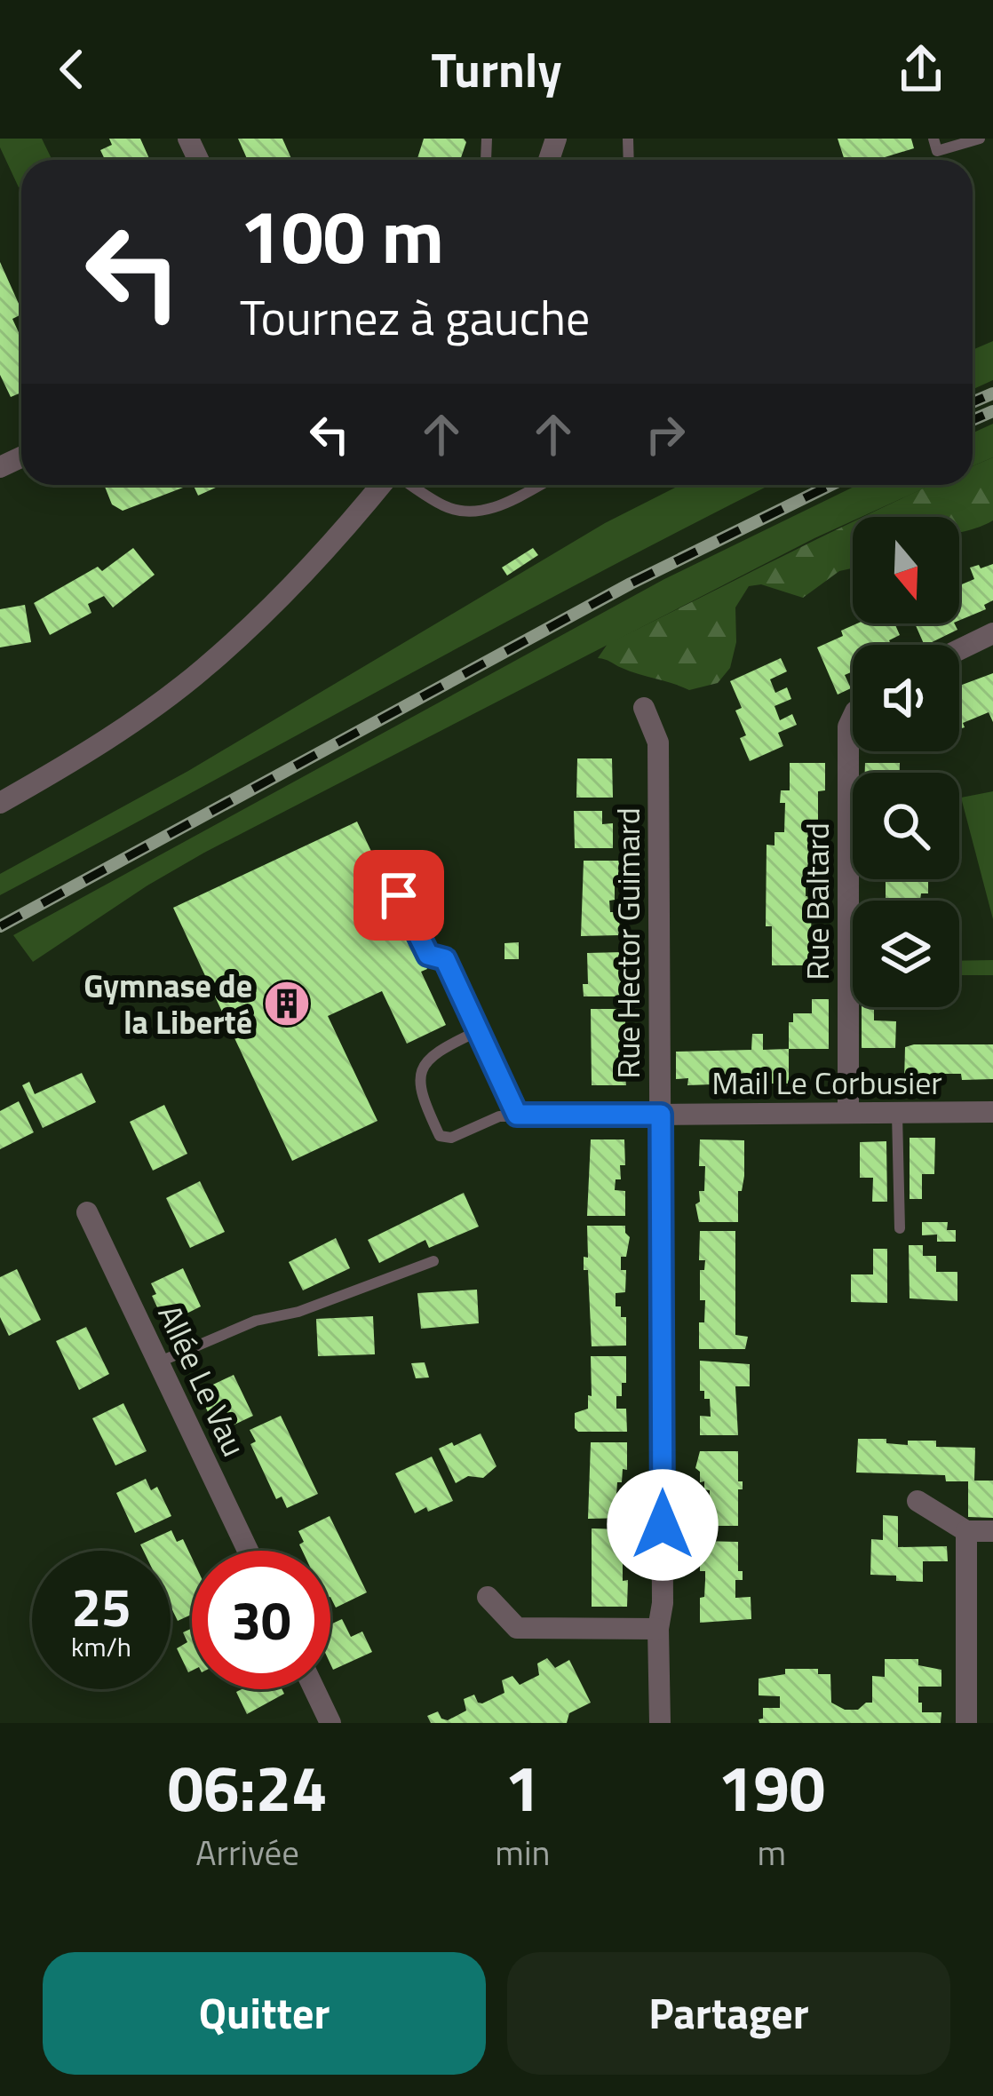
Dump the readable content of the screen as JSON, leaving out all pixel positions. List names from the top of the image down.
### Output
{
  "streets": {
    "street": [
      "Rue Baltard",
      "Rue Hector Guimard",
      "Mail Le Corbusier",
      "Allée Le Vau"
    ]
  },
  "crossings": [
    ["Rue Baltard", "Mail Le Corbusier"],
    ["Rue Hector Guimard", "Mail Le Corbusier"]
  ],
  "places": {
    "building": ["Gymnase de la Liberté"]
  },
  "north": "bottom",
  "page": {
    "header": "Turnly",
    "turn": ["100 m", "Tournez à gauche"],
    "speed": "25 km/h",
    "limit": "30",
    "eta": [
      "06:24",
      "Arrivée",
      "1",
      "min",
      "190",
      "m"
    ],
    "buttons": ["Quitter", "Partager"]
  }
}
